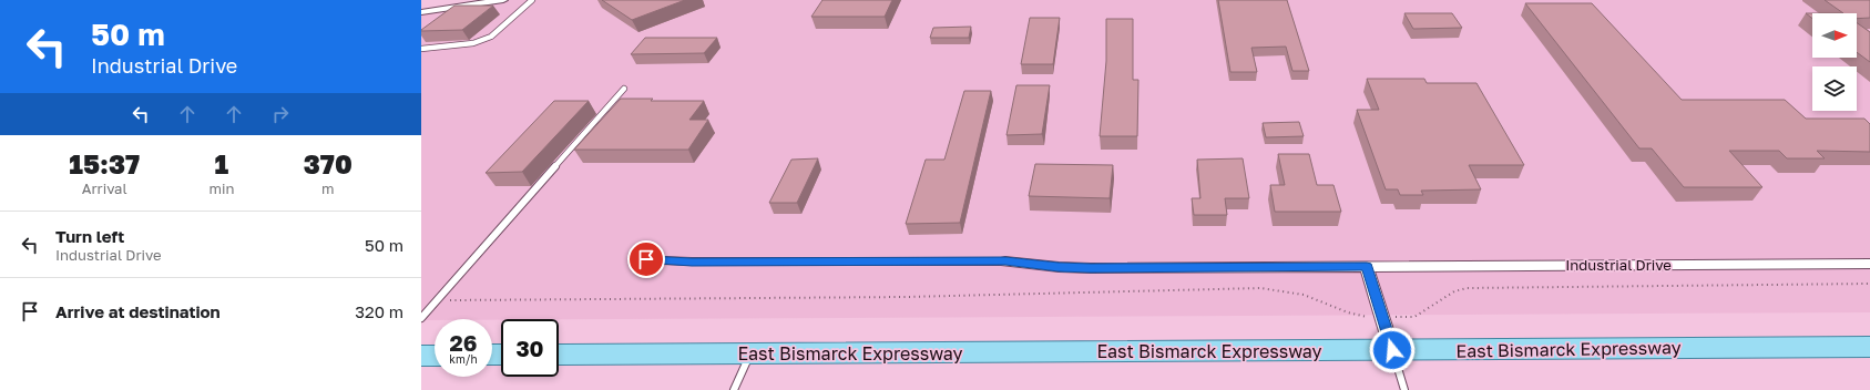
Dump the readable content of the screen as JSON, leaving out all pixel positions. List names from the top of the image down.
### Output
{
  "streets": {
    "main road": ["East Bismarck Expressway"],
    "street": ["Industrial Drive"]
  },
  "north": "right",
  "page": {
    "turn": ["50 m", "Industrial Drive"],
    "eta": [
      "15:37",
      "Arrival",
      "1",
      "min",
      "370",
      "m"
    ],
    "list": [
      {
        "name": "Turn left",
        "note": "Industrial Drive",
        "value": "50 m"
      },
      {
        "name": "Arrive at destination",
        "value": "320 m"
      }
    ],
    "speed": "26 km/h",
    "limit": "30"
  }
}
